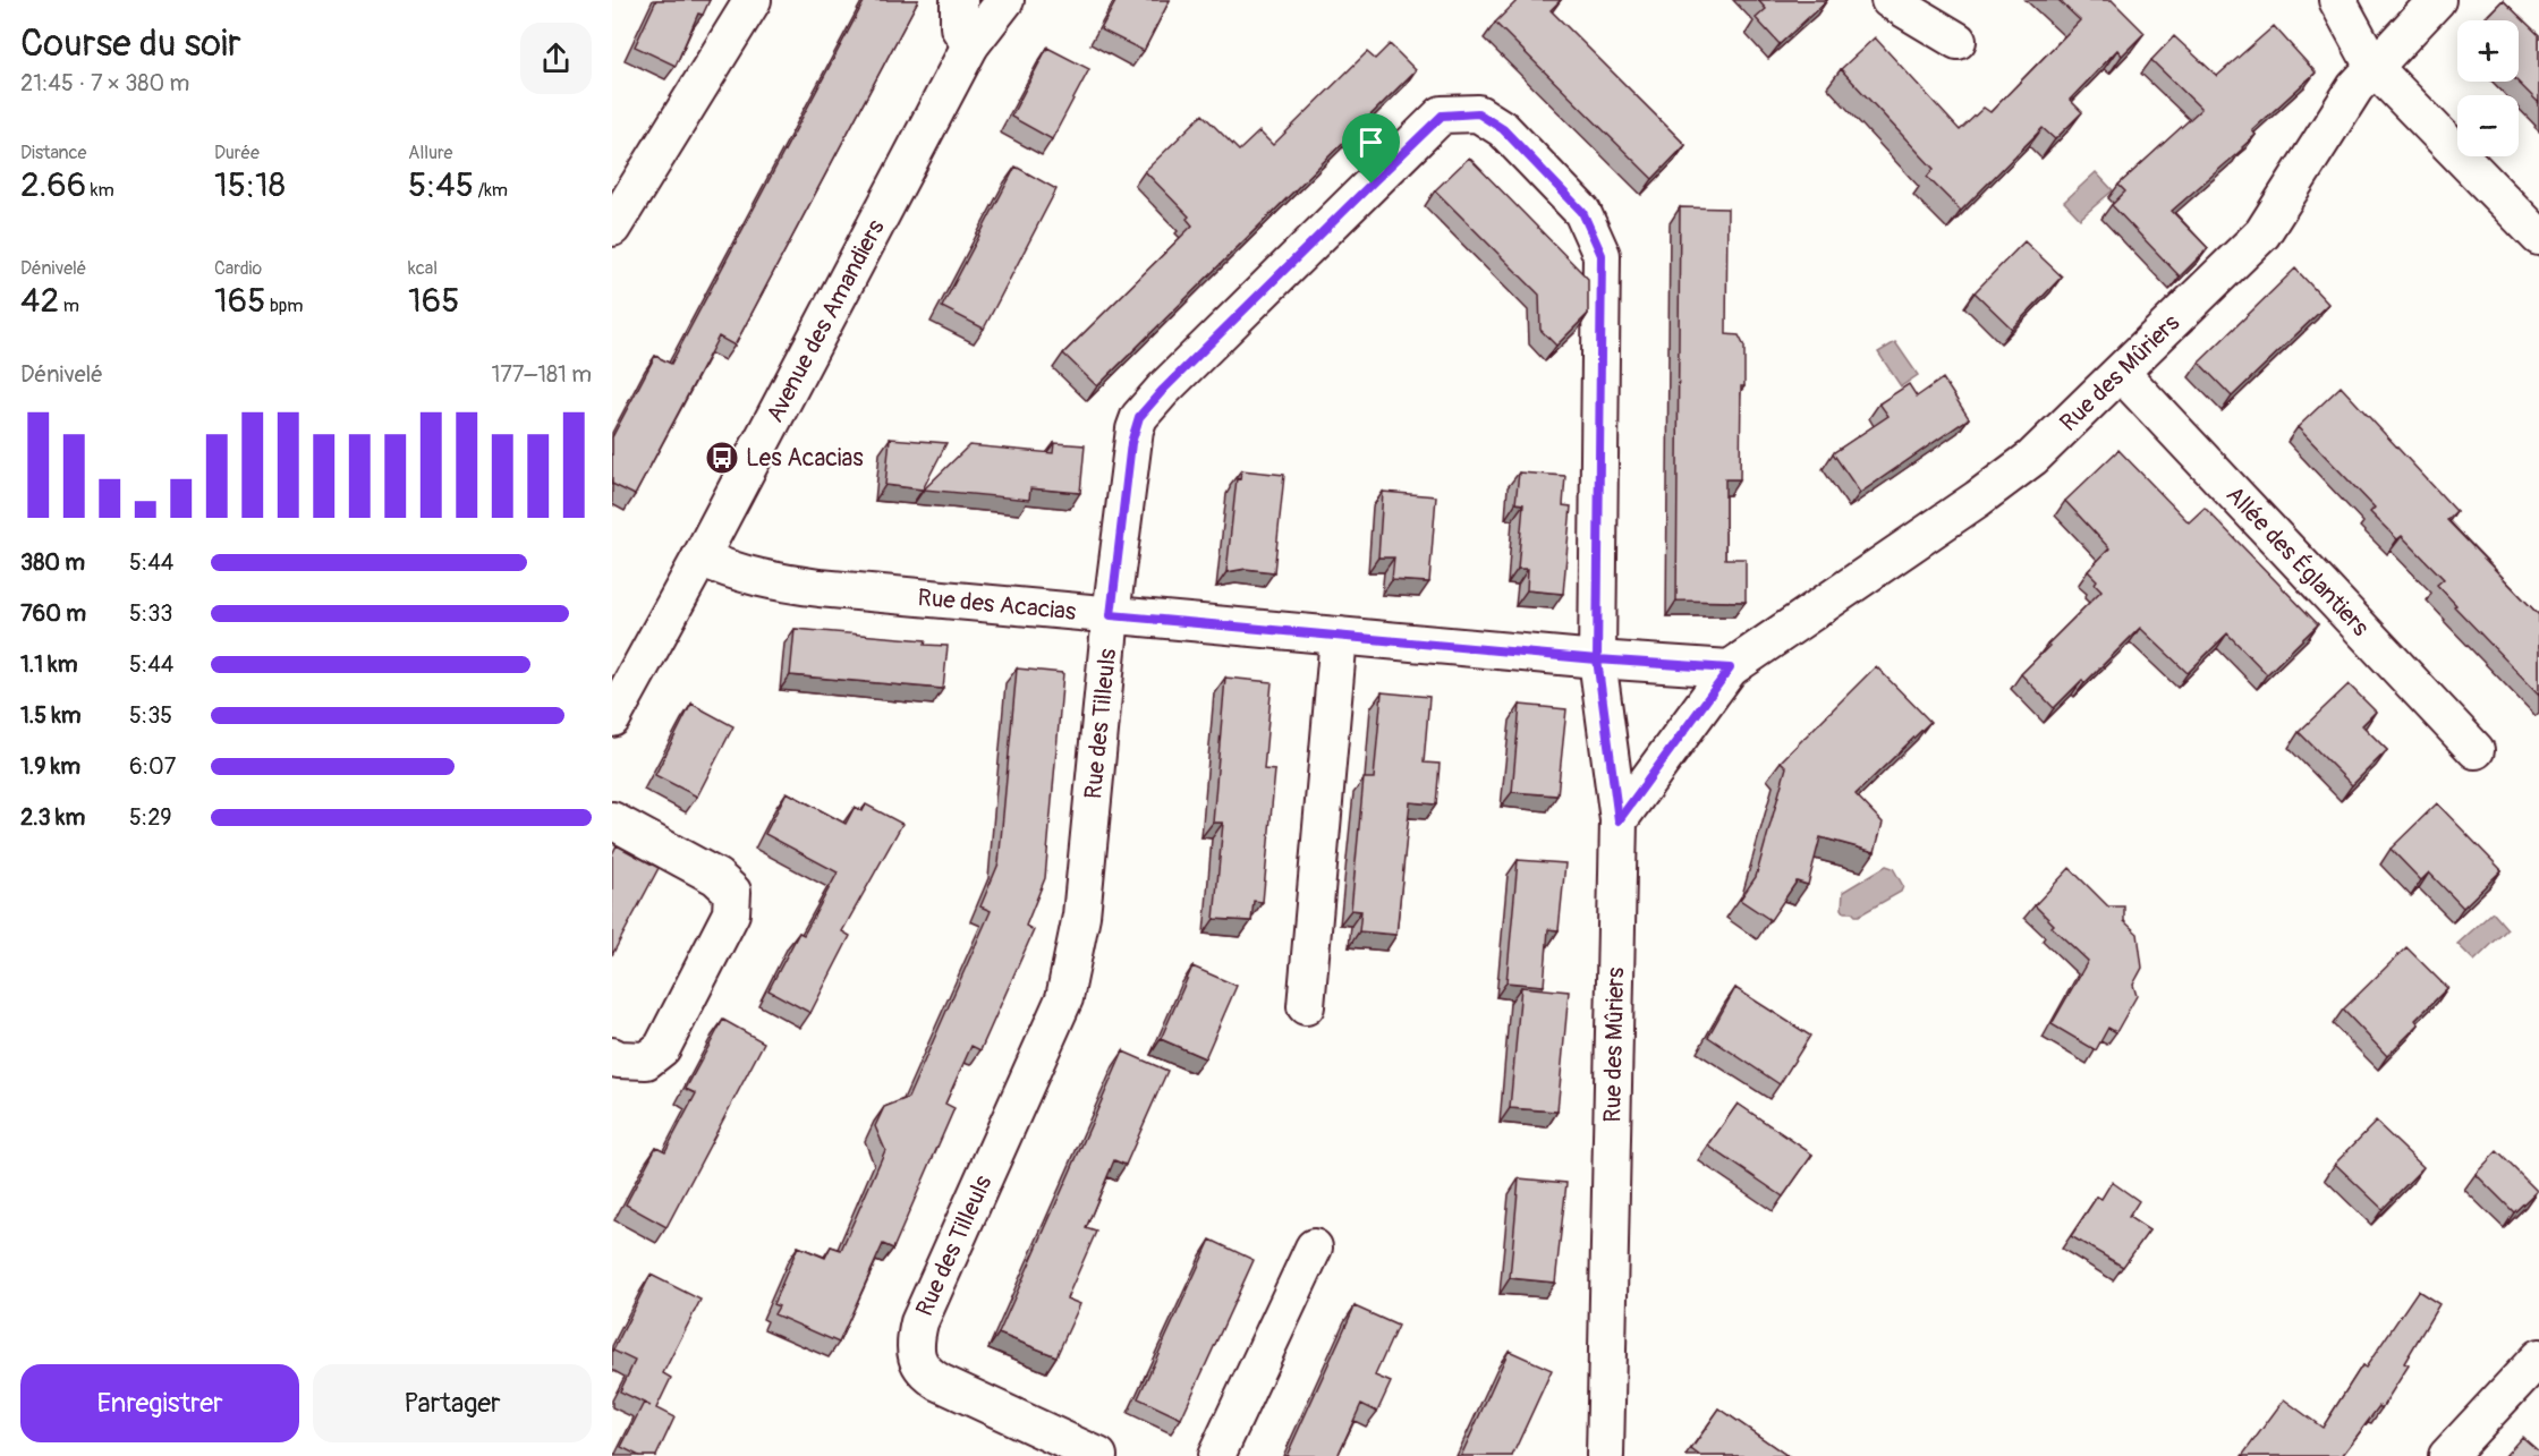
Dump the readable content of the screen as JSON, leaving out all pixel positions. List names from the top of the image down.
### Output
{
  "streets": {
    "street": [
      "Avenue des Amandiers",
      "Rue des Mûriers",
      "Allée des Églantiers",
      "Rue des Acacias",
      "Rue des Tilleuls"
    ]
  },
  "crossings": [
    ["Avenue des Amandiers", "Rue des Acacias"],
    ["Rue des Mûriers", "Allée des Églantiers"],
    ["Rue des Mûriers", "Rue des Tilleuls"],
    ["Rue des Acacias", "Rue des Tilleuls"]
  ],
  "places": {
    "bus stop": ["Les Acacias"]
  },
  "page": {
    "heading": ["Course du soir", "21:45 · 7 × 380 m"],
    "map_buttons": ["+", "−"],
    "stats": [
      ["Distance", "2.66 km"],
      ["Durée", "15:18"],
      ["Allure", "5:45 /km"],
      ["Dénivelé", "42 m"],
      ["Cardio", "165 bpm"],
      ["kcal", "165"]
    ],
    "chart": ["Dénivelé", "177–181 m"],
    "list": [
      {
        "name": "380 m",
        "note": "5:44"
      },
      {
        "name": "760 m",
        "note": "5:33"
      },
      {
        "name": "1.1 km",
        "note": "5:44"
      },
      {
        "name": "1.5 km",
        "note": "5:35"
      },
      {
        "name": "1.9 km",
        "note": "6:07"
      },
      {
        "name": "2.3 km",
        "note": "5:29"
      }
    ],
    "buttons": ["Enregistrer", "Partager"]
  }
}
